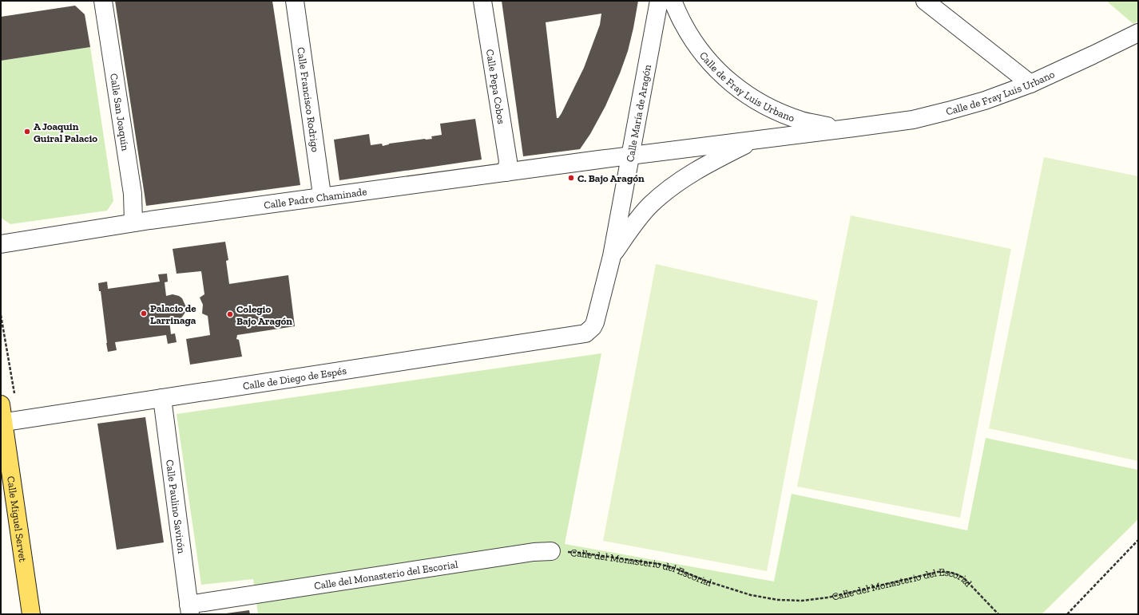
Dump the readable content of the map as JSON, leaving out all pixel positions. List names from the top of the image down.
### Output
{
  "streets": {
    "main road": ["Calle Miguel Servet"],
    "street": [
      "Calle de Fray Luis Urbano",
      "Calle Pepa Cobos",
      "Calle Francisco Rodrigo",
      "Calle San Joaquín",
      "Calle María de Aragón",
      "Calle Padre Chaminade",
      "Calle de Diego de Espés",
      "Calle Paulino Savirón",
      "Calle del Monasterio del Escorial"
    ]
  },
  "crossings": [
    ["Calle de Fray Luis Urbano", "Calle María de Aragón"],
    ["Calle de Fray Luis Urbano", "Calle Padre Chaminade"],
    ["Calle Pepa Cobos", "Calle Padre Chaminade"],
    ["Calle Francisco Rodrigo", "Calle Padre Chaminade"],
    ["Calle San Joaquín", "Calle Padre Chaminade"],
    ["Calle María de Aragón", "Calle Padre Chaminade"],
    ["Calle María de Aragón", "Calle de Diego de Espés"],
    ["Calle de Diego de Espés", "Calle Paulino Savirón"],
    ["Calle de Diego de Espés", "Calle Miguel Servet"],
    ["Calle Paulino Savirón", "Calle del Monasterio del Escorial"]
  ],
  "places": [
    "A Joaquin Guiral Palacio",
    "C. Bajo Aragón",
    "Palacio de Larrinaga",
    "Colegio Bajo Aragón"
  ]
}
